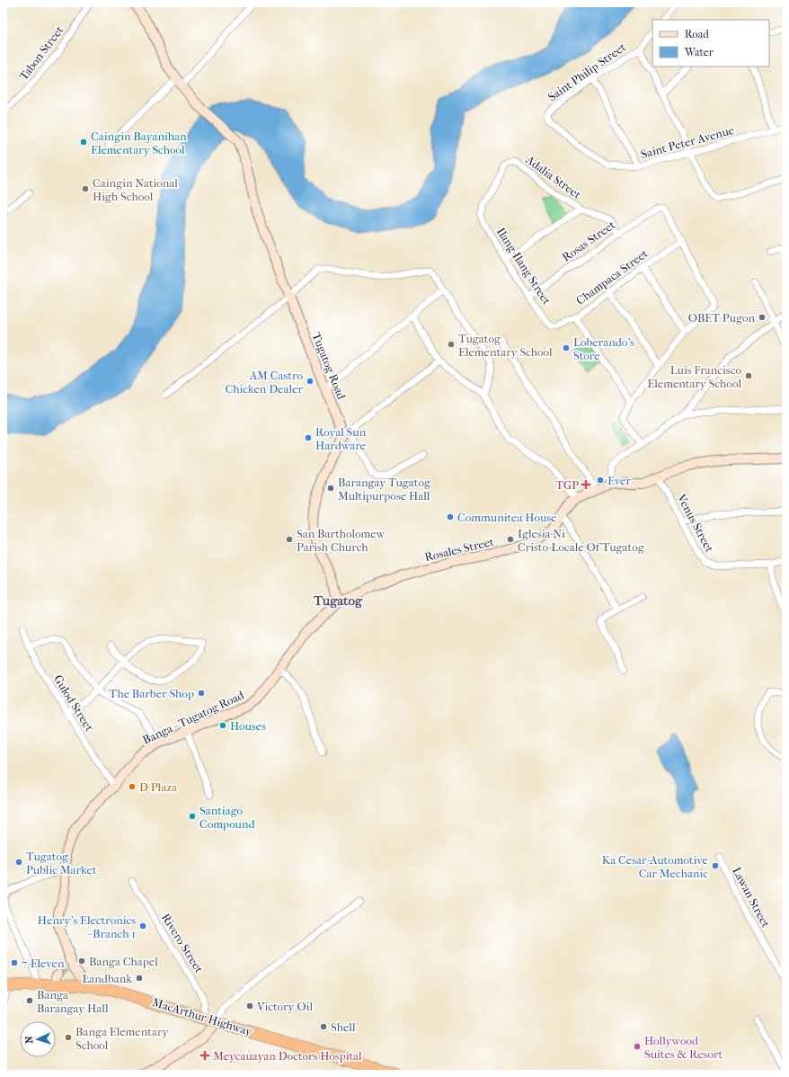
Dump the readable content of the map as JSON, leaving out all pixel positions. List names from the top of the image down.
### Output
{
  "streets": {
    "highway": ["MacArthur Highway"],
    "street": [
      "Tabon Street",
      "Saint Philip Street",
      "Saint Peter Avenue",
      "Adalia Street",
      "Rosas Street",
      "Ilang-Ilang Street",
      "Champaca Street",
      "Tugatog Road",
      "Venus Street",
      "Rosales Street",
      "Gulod Street",
      "Banga - Tugatog Road",
      "Lawan Street",
      "Rivero Street"
    ]
  },
  "crossings": [
    ["Saint Philip Street", "Saint Peter Avenue"],
    ["Adalia Street", "Rosas Street"],
    ["Adalia Street", "Ilang-Ilang Street"],
    ["Rosas Street", "Ilang-Ilang Street"],
    ["Rosas Street", "Champaca Street"],
    ["Ilang-Ilang Street", "Champaca Street"],
    ["Rosales Street", "Banga - Tugatog Road"],
    ["Gulod Street", "Banga - Tugatog Road"],
    ["Banga - Tugatog Road", "MacArthur Highway"],
    ["Rivero Street", "MacArthur Highway"]
  ],
  "districts": ["Tugatog"],
  "places": {
    "other": [
      "Caingin Bayanihan Elementary School",
      "Caingin National High School",
      "OBET Pugon",
      "Tugatog Elementary School",
      "Loberando's Store",
      "Luis Francisco Elementary School",
      "AM Castro Chicken Dealer",
      "Royal Sun Hardware",
      "Ever",
      "Barangay Tugatog Multipurpose Hall",
      "Communitea House",
      "San Bartholomew Parish Church",
      "Iglesia Ni Cristo-Locale Of Tugatog",
      "The Barber Shop",
      "Houses",
      "D Plaza",
      "Santiago Compound",
      "Tugatog Public Market",
      "Ka Cesar-Automotive Car Mechanic",
      "Henry's Electronics - Branch 1",
      "Banga Chapel",
      "7-Eleven",
      "Landbank",
      "Banga Barangay Hall",
      "Victory Oil",
      "Shell",
      "Banga Elementary School",
      "Hollywood Suites & Resort"
    ],
    "health": ["TGP", "Meycauayan Doctors Hospital"]
  },
  "legend": ["Road", "Water"],
  "north": "left"
}
